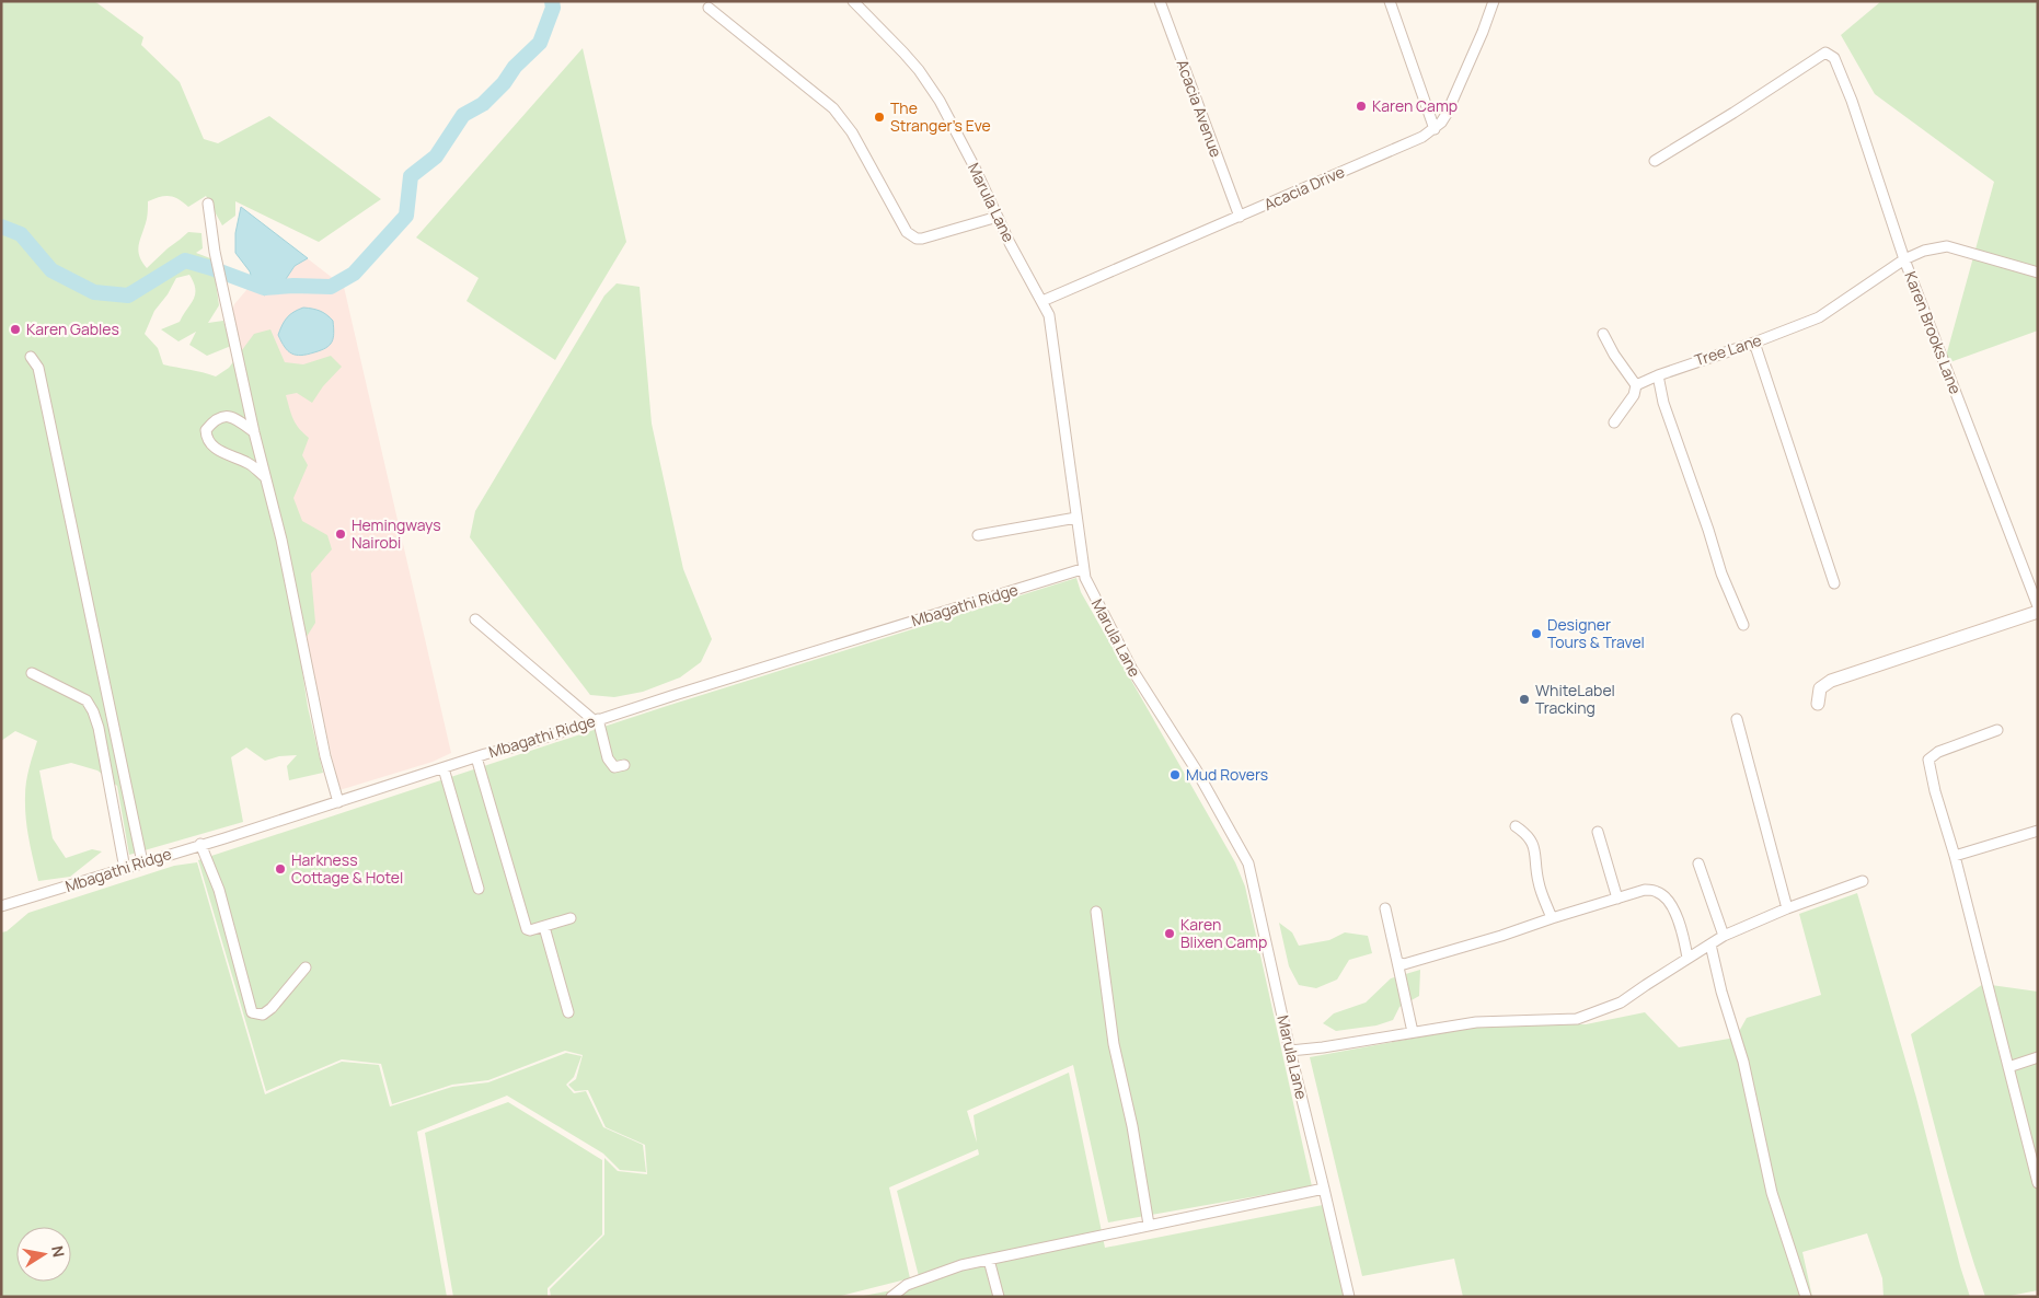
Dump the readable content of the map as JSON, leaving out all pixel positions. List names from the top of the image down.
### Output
{
  "streets": {
    "street": [
      "Acacia Avenue",
      "Acacia Drive",
      "Marula Lane",
      "Karen Brooks Lane",
      "Tree Lane",
      "Mbagathi Ridge"
    ]
  },
  "crossings": [
    ["Acacia Avenue", "Acacia Drive"],
    ["Acacia Drive", "Marula Lane"],
    ["Marula Lane", "Mbagathi Ridge"],
    ["Karen Brooks Lane", "Tree Lane"]
  ],
  "places": [
    "Karen Camp",
    "The Stranger's Eve",
    "Karen Gables",
    "Hemingways Nairobi",
    "Designer Tours & Travel",
    "WhiteLabel Tracking",
    "Mud Rovers",
    "Harkness Cottage & Hotel",
    "Karen Blixen Camp"
  ],
  "north": "right"
}
